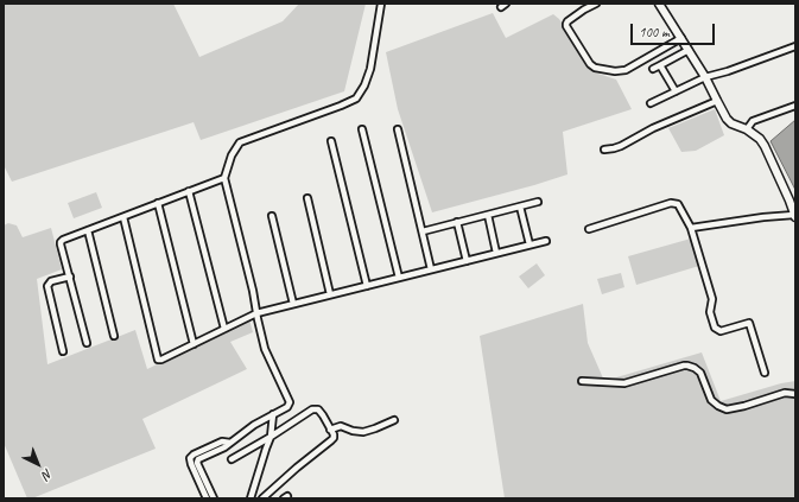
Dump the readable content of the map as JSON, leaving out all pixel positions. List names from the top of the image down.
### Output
{
  "scale_bar": "100 m",
  "north": "bottom right"
}
